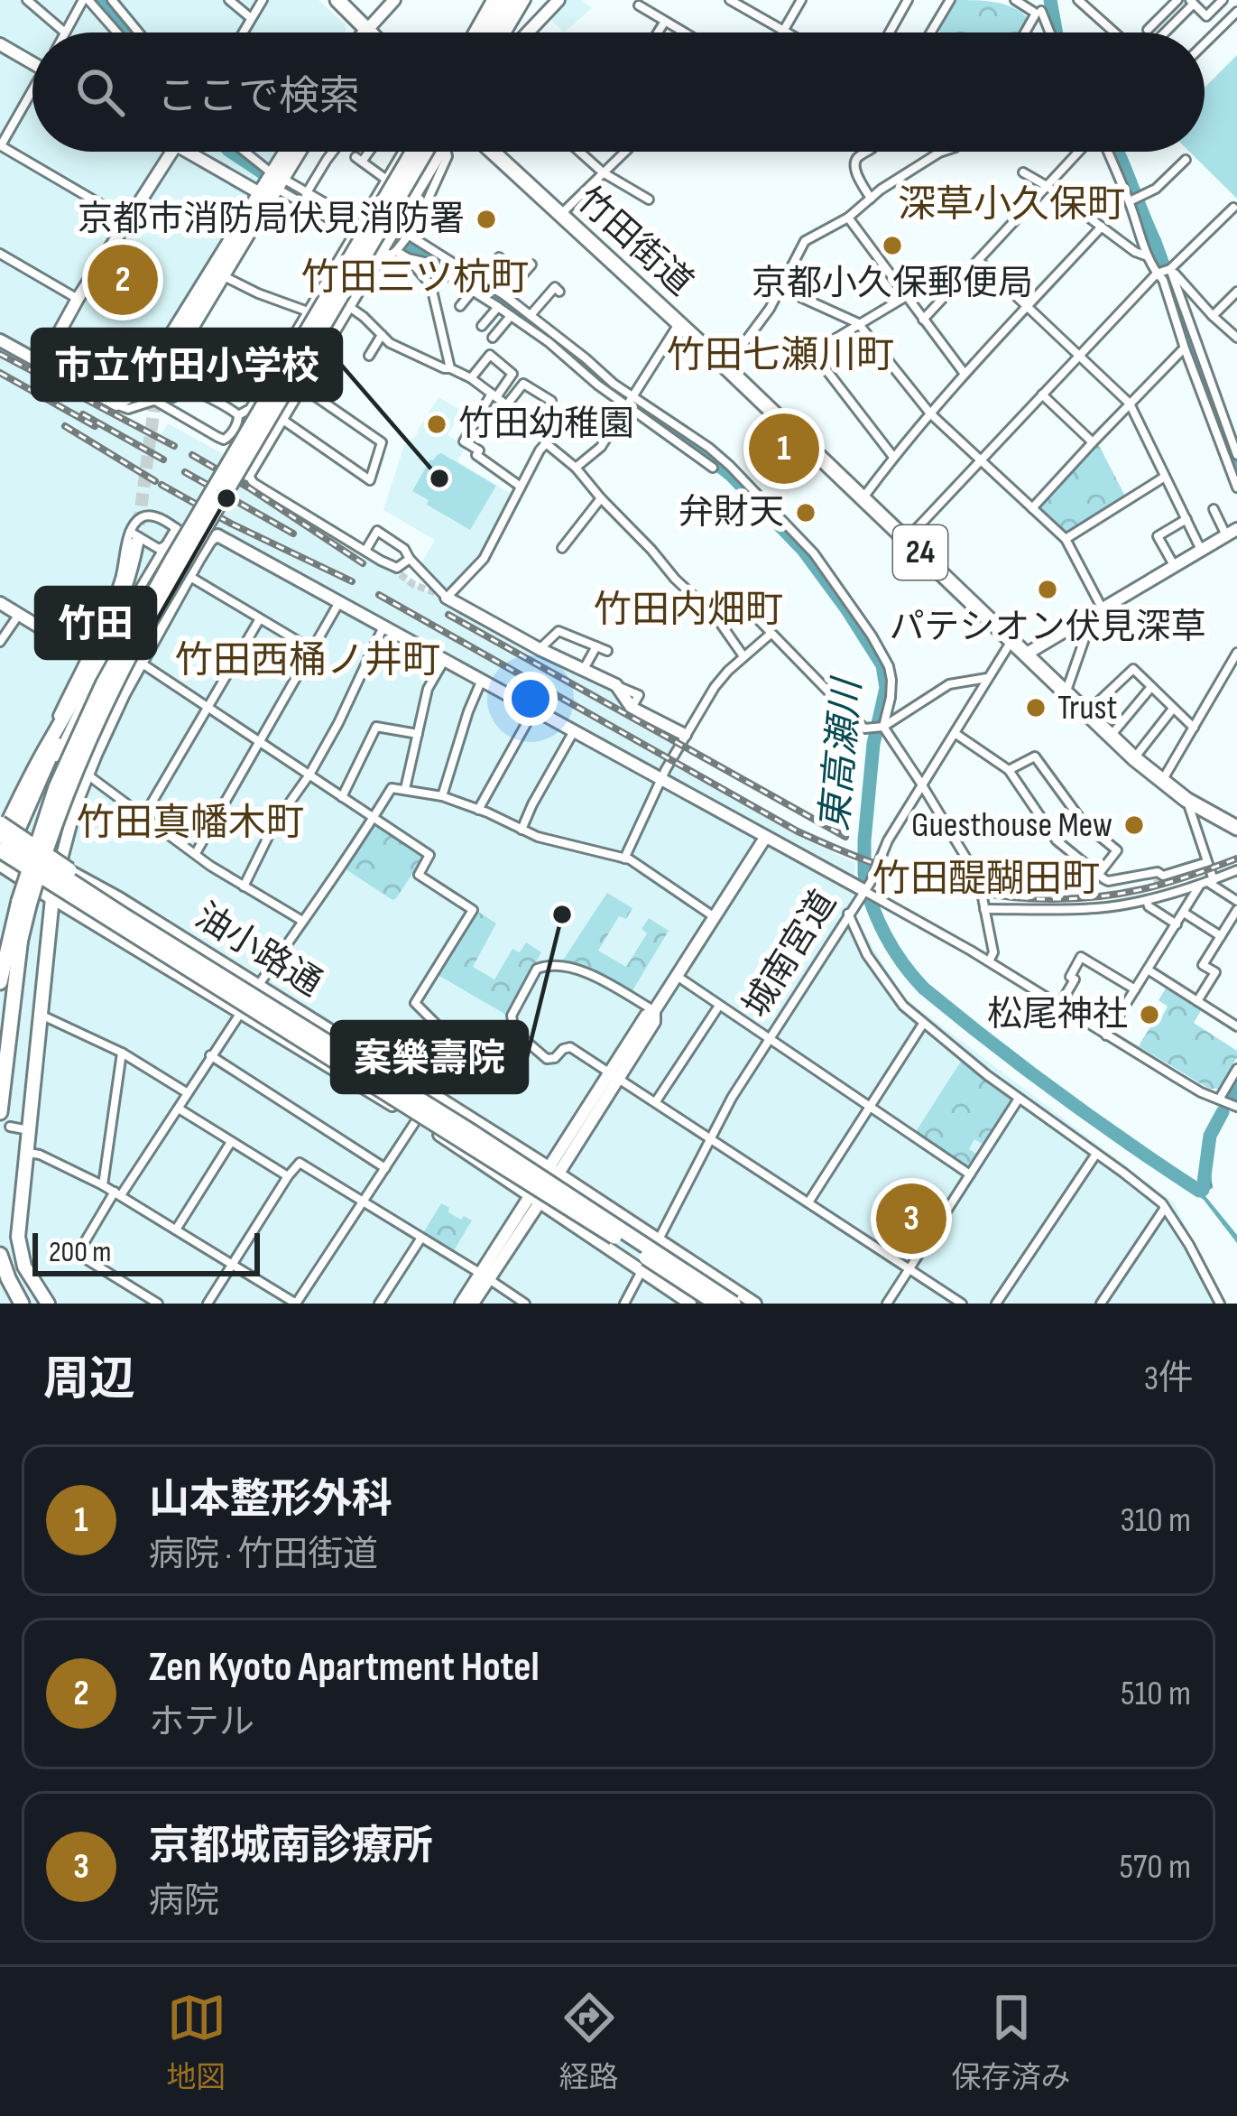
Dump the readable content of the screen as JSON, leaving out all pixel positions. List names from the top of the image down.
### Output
{
  "streets": {
    "highway": ["竹田街道", "24"],
    "main road": ["油小路通"],
    "street": ["城南宮道"]
  },
  "crossings": [
    ["竹田街道", "城南宮道"],
    ["油小路通", "城南宮道"]
  ],
  "districts": [
    "深草小久保町",
    "竹田三ツ杭町",
    "竹田七瀬川町",
    "竹田内畑町",
    "竹田西桶ノ井町",
    "竹田真幡木町",
    "竹田醍醐田町"
  ],
  "water": ["東高瀬川"],
  "places": [
    "京都市消防局伏見消防署",
    "京都小久保郵便局",
    "竹田幼稚園",
    "市立竹田小学校",
    "竹田",
    "弁財天",
    "パテシオン伏見深草",
    "Trust",
    "Guesthouse Mew",
    "案樂壽院",
    "松尾神社"
  ],
  "scale_bar": "200 m",
  "page": {
    "search": "ここで検索",
    "pins": ["2", "1", "3"],
    "scale": "200 m",
    "heading": ["周辺", "3件"],
    "list": [
      {
        "mark": "1",
        "name": "山本整形外科",
        "note": "病院 · 竹田街道",
        "value": "310 m"
      },
      {
        "mark": "2",
        "name": "Zen Kyoto Apartment Hotel",
        "note": "ホテル",
        "value": "510 m"
      },
      {
        "mark": "3",
        "name": "京都城南診療所",
        "note": "病院",
        "value": "570 m"
      }
    ],
    "nav": ["地図", "経路", "保存済み"]
  }
}
